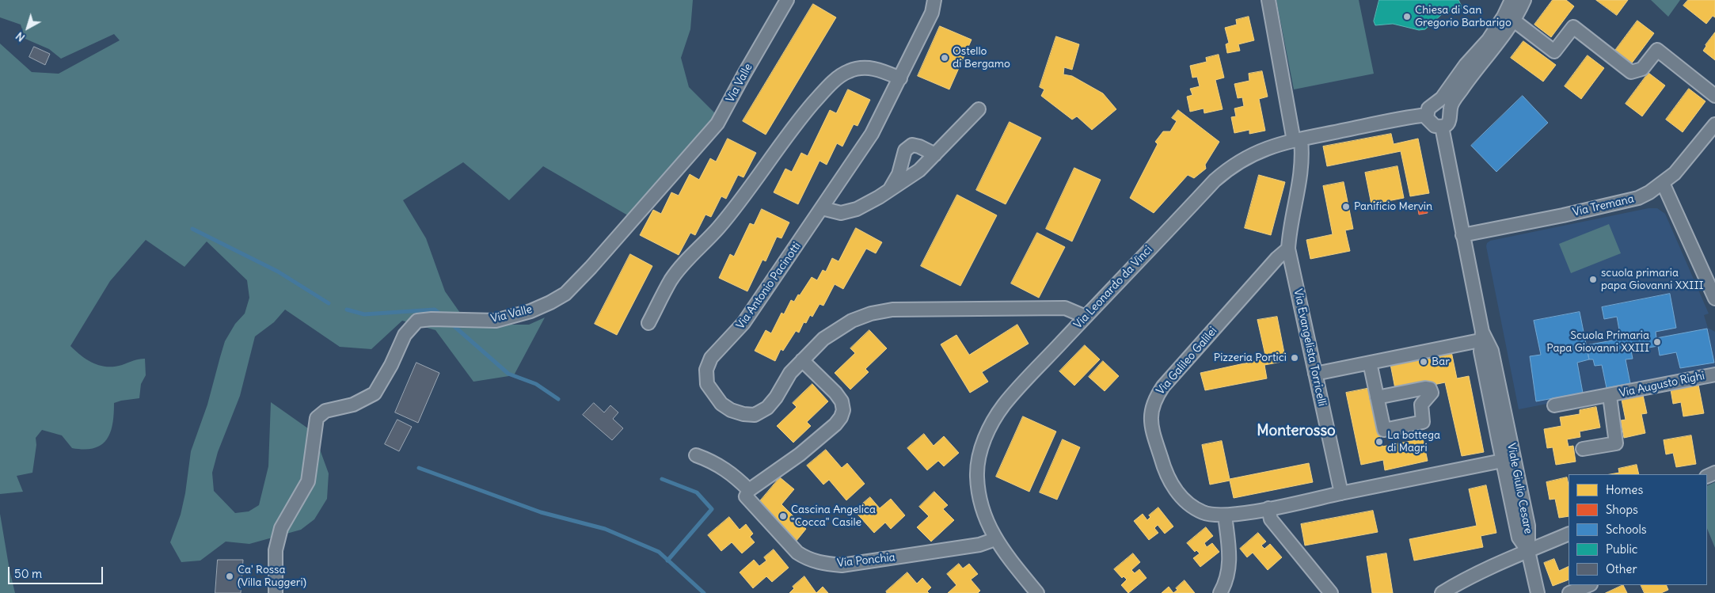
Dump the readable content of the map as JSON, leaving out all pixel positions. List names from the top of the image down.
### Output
{
  "streets": {
    "street": [
      "Via Valle",
      "Via Tremana",
      "Via Antonio Pacinotti",
      "Via Leonardo da Vinci",
      "Via Evangelista Torricelli",
      "Via Galileo Galilei",
      "Via Augusto Righi",
      "Viale Giulio Cesare",
      "Via Ponchia"
    ]
  },
  "crossings": [
    ["Via Tremana", "Viale Giulio Cesare"],
    ["Via Antonio Pacinotti", "Via Leonardo da Vinci"],
    ["Via Leonardo da Vinci", "Viale Giulio Cesare"],
    ["Via Leonardo da Vinci", "Via Ponchia"],
    ["Via Evangelista Torricelli", "Via Galileo Galilei"],
    ["Via Galileo Galilei", "Viale Giulio Cesare"]
  ],
  "districts": ["Monterosso"],
  "places": [
    "Chiesa di San Gregorio Barbarigo",
    "Ostello di Bergamo",
    "Panificio Mervin",
    "scuola primaria papa Giovanni XXIII",
    "Scuola Primaria Papa Giovanni XXIII",
    "Pizzeria Portici",
    "Bar",
    "La bottega di Magri",
    "Cascina Angelica \"Cocca\" Casile",
    "Ca' Rossa (Villa Ruggeri)"
  ],
  "legend": [
    "Homes",
    "Shops",
    "Schools",
    "Public",
    "Other"
  ],
  "scale_bar": "50 m",
  "north": "bottom left"
}
